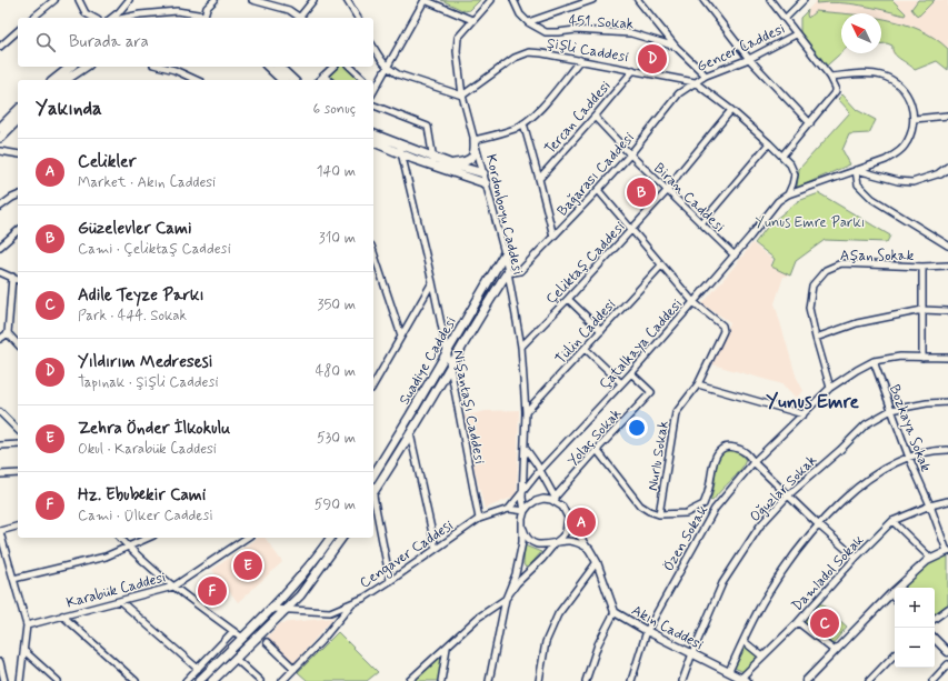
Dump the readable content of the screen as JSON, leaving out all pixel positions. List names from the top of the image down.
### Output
{
  "streets": {
    "main road": ["Suadiye Caddesi"],
    "street": [
      "451. Sokak",
      "Gencer Caddesi",
      "Şişli Caddesi",
      "Tercan Caddesi",
      "Bağarası Caddesi",
      "Biran Caddesi",
      "Kordonboyu Caddesi",
      "Aşan Sokak",
      "Çeliktaş Caddesi",
      "Tülin Caddesi",
      "Çatalkaya Caddesi",
      "Nişantaşı Caddesi",
      "Bozkaya Sokak",
      "Yolaç Sokak",
      "Nurlu Sokak",
      "Oğuzlar Sokak",
      "Özen Sokak",
      "Cengaver Caddesi",
      "Damladol Sokak",
      "Karabük Caddesi",
      "Akın Caddesi"
    ]
  },
  "crossings": [
    ["Gencer Caddesi", "Şişli Caddesi"],
    ["Gencer Caddesi", "Bağarası Caddesi"],
    ["Şişli Caddesi", "Tercan Caddesi"],
    ["Şişli Caddesi", "Bağarası Caddesi"],
    ["Şişli Caddesi", "Kordonboyu Caddesi"],
    ["Şişli Caddesi", "Çeliktaş Caddesi"],
    ["Şişli Caddesi", "Çatalkaya Caddesi"],
    ["Tercan Caddesi", "Biran Caddesi"],
    ["Bağarası Caddesi", "Biran Caddesi"],
    ["Bağarası Caddesi", "Kordonboyu Caddesi"],
    ["Bağarası Caddesi", "Suadiye Caddesi"],
    ["Biran Caddesi", "Çeliktaş Caddesi"],
    ["Biran Caddesi", "Çatalkaya Caddesi"],
    ["Kordonboyu Caddesi", "Çeliktaş Caddesi"],
    ["Kordonboyu Caddesi", "Tülin Caddesi"],
    ["Kordonboyu Caddesi", "Çatalkaya Caddesi"],
    ["Kordonboyu Caddesi", "Suadiye Caddesi"],
    ["Kordonboyu Caddesi", "Yolaç Sokak"],
    ["Kordonboyu Caddesi", "Cengaver Caddesi"],
    ["Kordonboyu Caddesi", "Akın Caddesi"],
    ["Aşan Sokak", "Özen Sokak"],
    ["Çatalkaya Caddesi", "Yolaç Sokak"],
    ["Çatalkaya Caddesi", "Nurlu Sokak"],
    ["Çatalkaya Caddesi", "Cengaver Caddesi"],
    ["Suadiye Caddesi", "Nişantaşı Caddesi"],
    ["Nişantaşı Caddesi", "Cengaver Caddesi"],
    ["Bozkaya Sokak", "Oğuzlar Sokak"],
    ["Bozkaya Sokak", "Özen Sokak"],
    ["Bozkaya Sokak", "Damladol Sokak"],
    ["Yolaç Sokak", "Cengaver Caddesi"],
    ["Yolaç Sokak", "Akın Caddesi"],
    ["Oğuzlar Sokak", "Akın Caddesi"],
    ["Özen Sokak", "Akın Caddesi"],
    ["Cengaver Caddesi", "Akın Caddesi"],
    ["Damladol Sokak", "Akın Caddesi"]
  ],
  "districts": ["Yunus Emre"],
  "parks": ["Yunus Emre Parkı"],
  "north": "top left",
  "page": {
    "search": "Burada ara",
    "pins": [
      "D",
      "B",
      "A",
      "E",
      "F",
      "C"
    ],
    "heading": ["Yakında", "6 sonuç"],
    "list": [
      {
        "mark": "A",
        "name": "Celikler",
        "note": "Market · Akın Caddesi",
        "value": "140 m"
      },
      {
        "mark": "B",
        "name": "Güzelevler Cami",
        "note": "Cami · Çeliktaş Caddesi",
        "value": "310 m"
      },
      {
        "mark": "C",
        "name": "Adile Teyze Parkı",
        "note": "Park · 444. Sokak",
        "value": "350 m"
      },
      {
        "mark": "D",
        "name": "Yıldırım Medresesi",
        "note": "Tapınak · Şişli Caddesi",
        "value": "480 m"
      },
      {
        "mark": "E",
        "name": "Zehra Önder İlkokulu",
        "note": "Okul · Karabük Caddesi",
        "value": "530 m"
      },
      {
        "mark": "F",
        "name": "Hz. Ebubekir Cami",
        "note": "Cami · Ülker Caddesi",
        "value": "590 m"
      }
    ],
    "map_buttons": ["+", "−"]
  }
}
